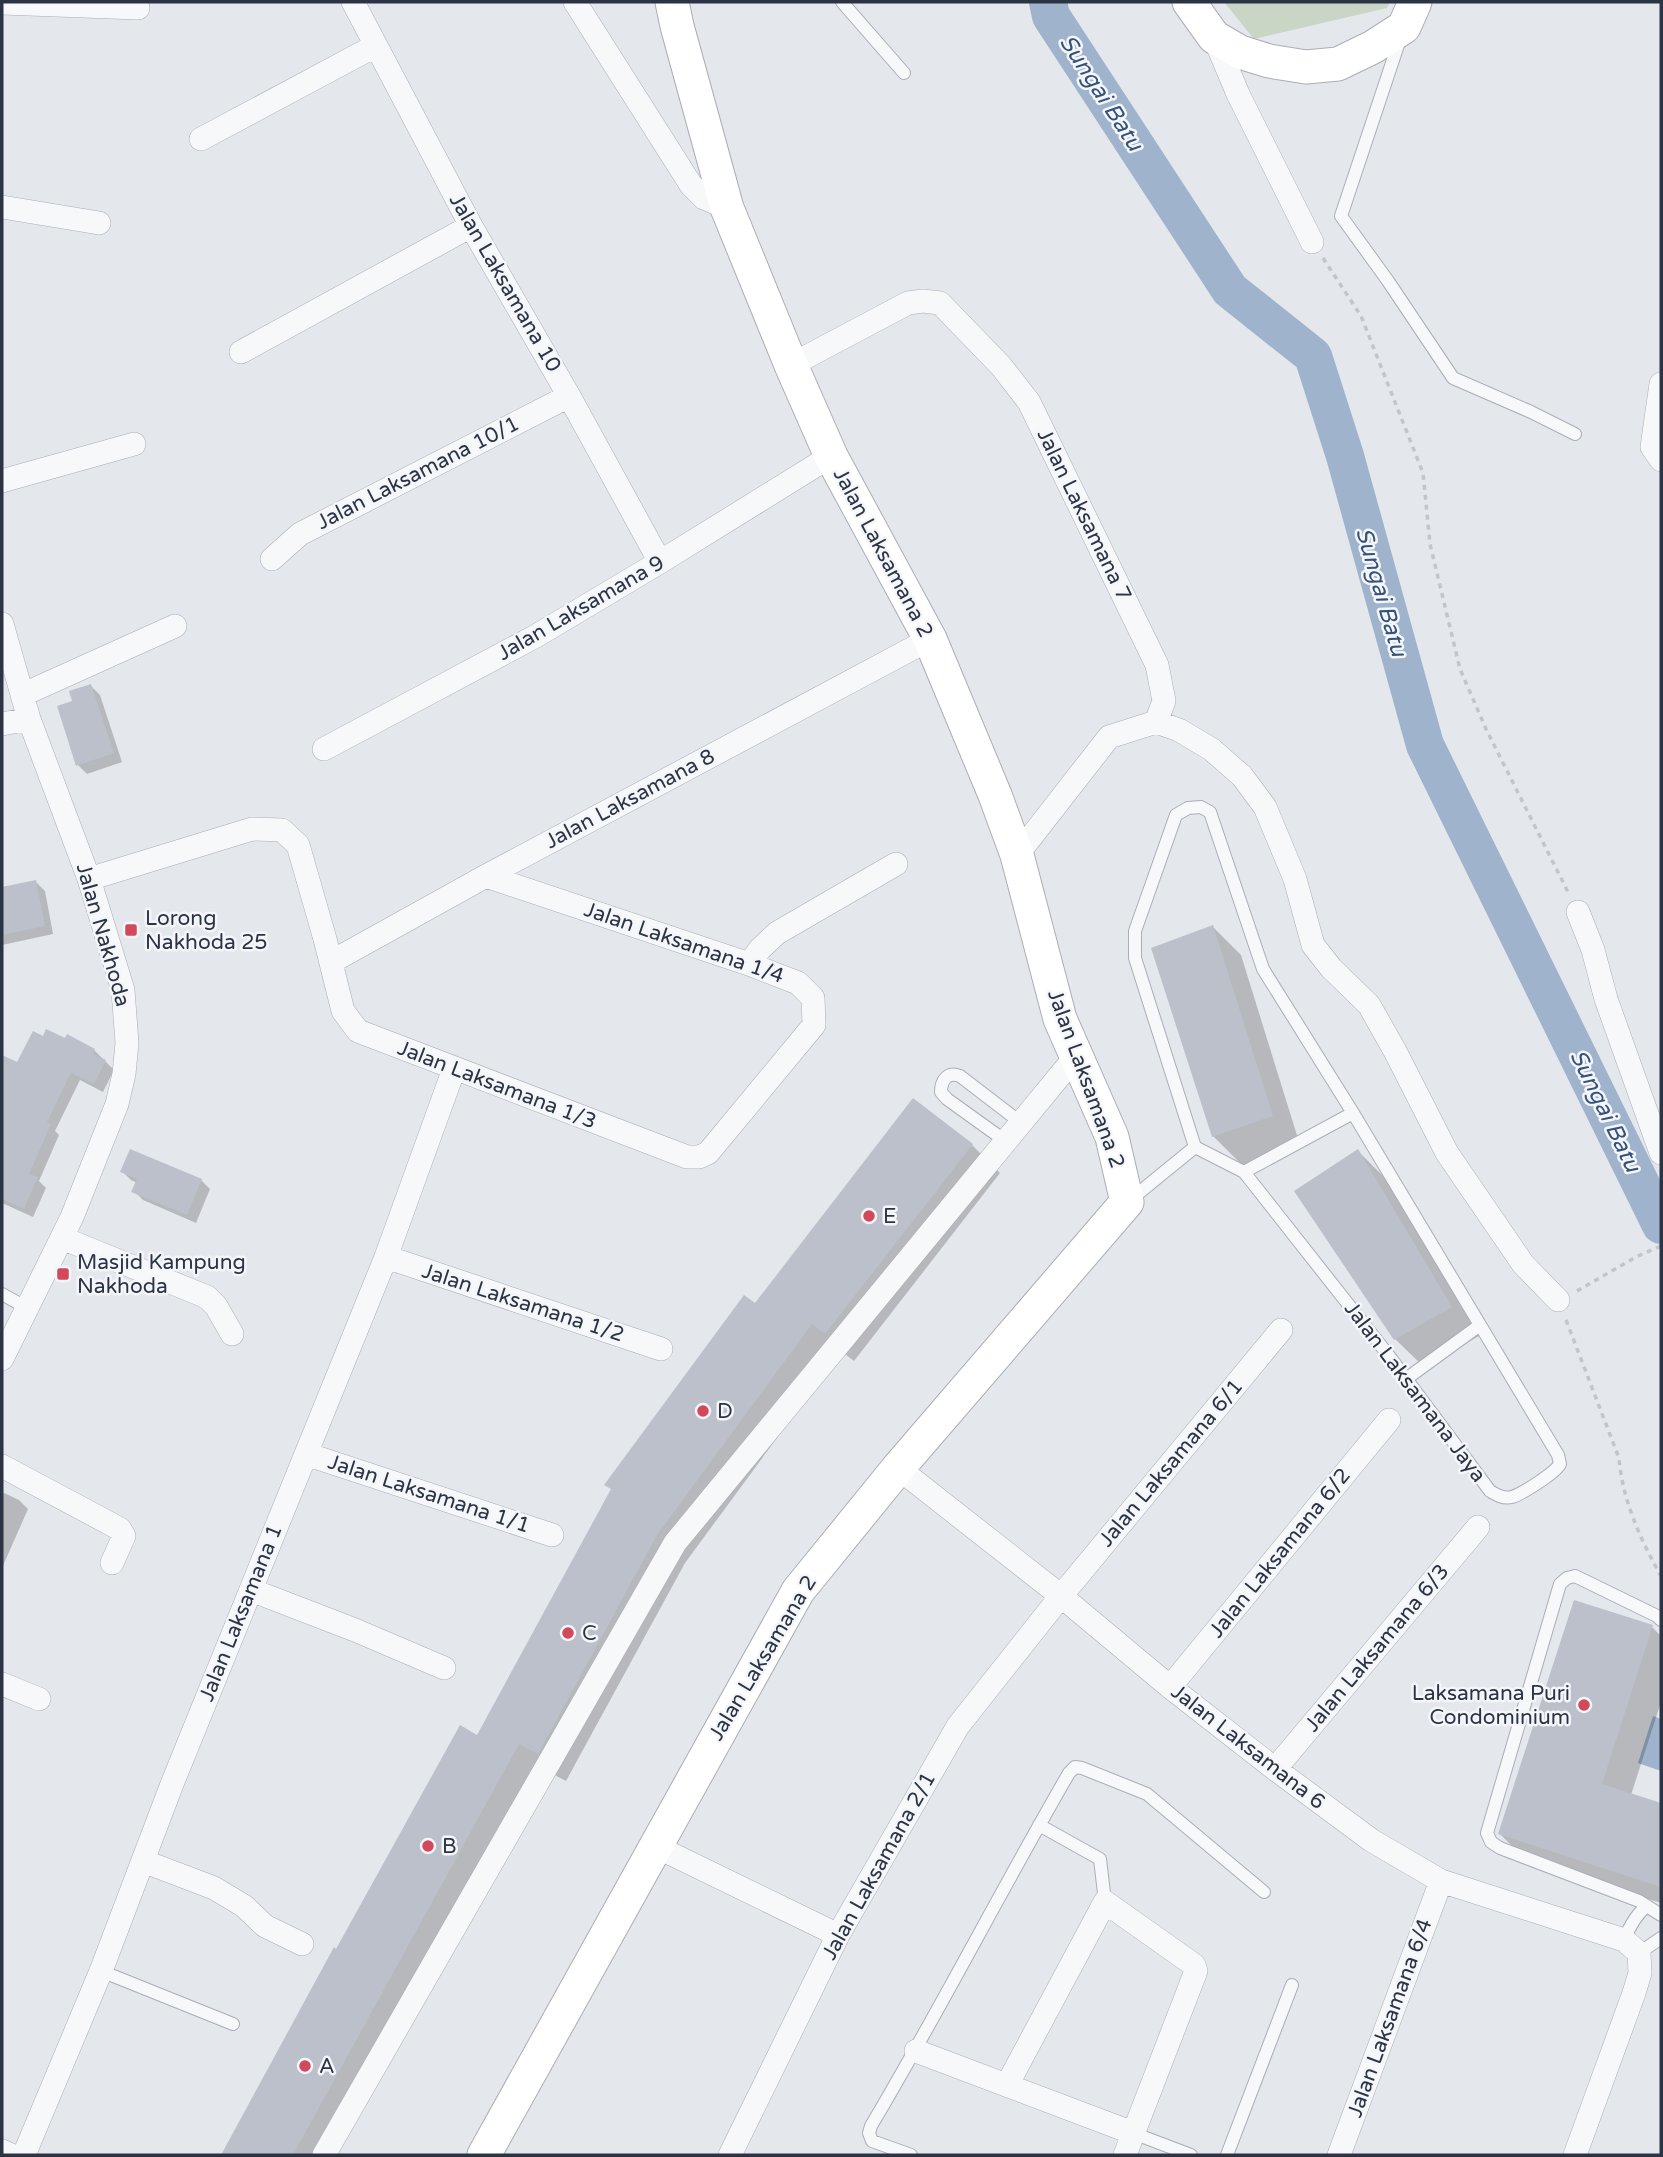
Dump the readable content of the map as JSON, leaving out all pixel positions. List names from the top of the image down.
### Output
{
  "streets": {
    "street": [
      "Jalan Laksamana 10",
      "Jalan Laksamana 10/1",
      "Jalan Laksamana 7",
      "Jalan Laksamana 2",
      "Jalan Laksamana 9",
      "Jalan Laksamana 8",
      "Jalan Nakhoda",
      "Jalan Laksamana 1/4",
      "Jalan Laksamana 1/3",
      "Jalan Laksamana 1/2",
      "Jalan Laksamana 6/1",
      "Jalan Laksamana 1/1",
      "Jalan Laksamana 6/2",
      "Jalan Laksamana 1",
      "Jalan Laksamana 6/3",
      "Jalan Laksamana 6",
      "Jalan Laksamana 2/1",
      "Jalan Laksamana 6/4"
    ],
    "lane": ["Jalan Laksamana Jaya"]
  },
  "crossings": [
    ["Jalan Laksamana 10", "Jalan Laksamana 10/1"],
    ["Jalan Laksamana 10", "Jalan Laksamana 9"],
    ["Jalan Laksamana 7", "Jalan Laksamana 2"],
    ["Jalan Laksamana 2", "Jalan Laksamana 9"],
    ["Jalan Laksamana 2", "Jalan Laksamana 8"],
    ["Jalan Laksamana 2", "Jalan Laksamana 6"],
    ["Jalan Laksamana 8", "Jalan Laksamana 1/4"],
    ["Jalan Laksamana 8", "Jalan Laksamana 1/3"],
    ["Jalan Laksamana 1/4", "Jalan Laksamana 1/3"],
    ["Jalan Laksamana 1/3", "Jalan Laksamana 1"],
    ["Jalan Laksamana 1/2", "Jalan Laksamana 1"],
    ["Jalan Laksamana 6/1", "Jalan Laksamana 6"],
    ["Jalan Laksamana 6/1", "Jalan Laksamana 2/1"],
    ["Jalan Laksamana 1/1", "Jalan Laksamana 1"],
    ["Jalan Laksamana 6/2", "Jalan Laksamana 6"],
    ["Jalan Laksamana 6/3", "Jalan Laksamana 6"],
    ["Jalan Laksamana 6", "Jalan Laksamana 2/1"],
    ["Jalan Laksamana 6", "Jalan Laksamana 6/4"]
  ],
  "water": ["Sungai Batu"],
  "places": {
    "transit": ["Lorong Nakhoda 25", "Masjid Kampung Nakhoda"],
    "other": [
      "E",
      "D",
      "C",
      "Laksamana Puri Condominium",
      "B",
      "A"
    ]
  }
}
